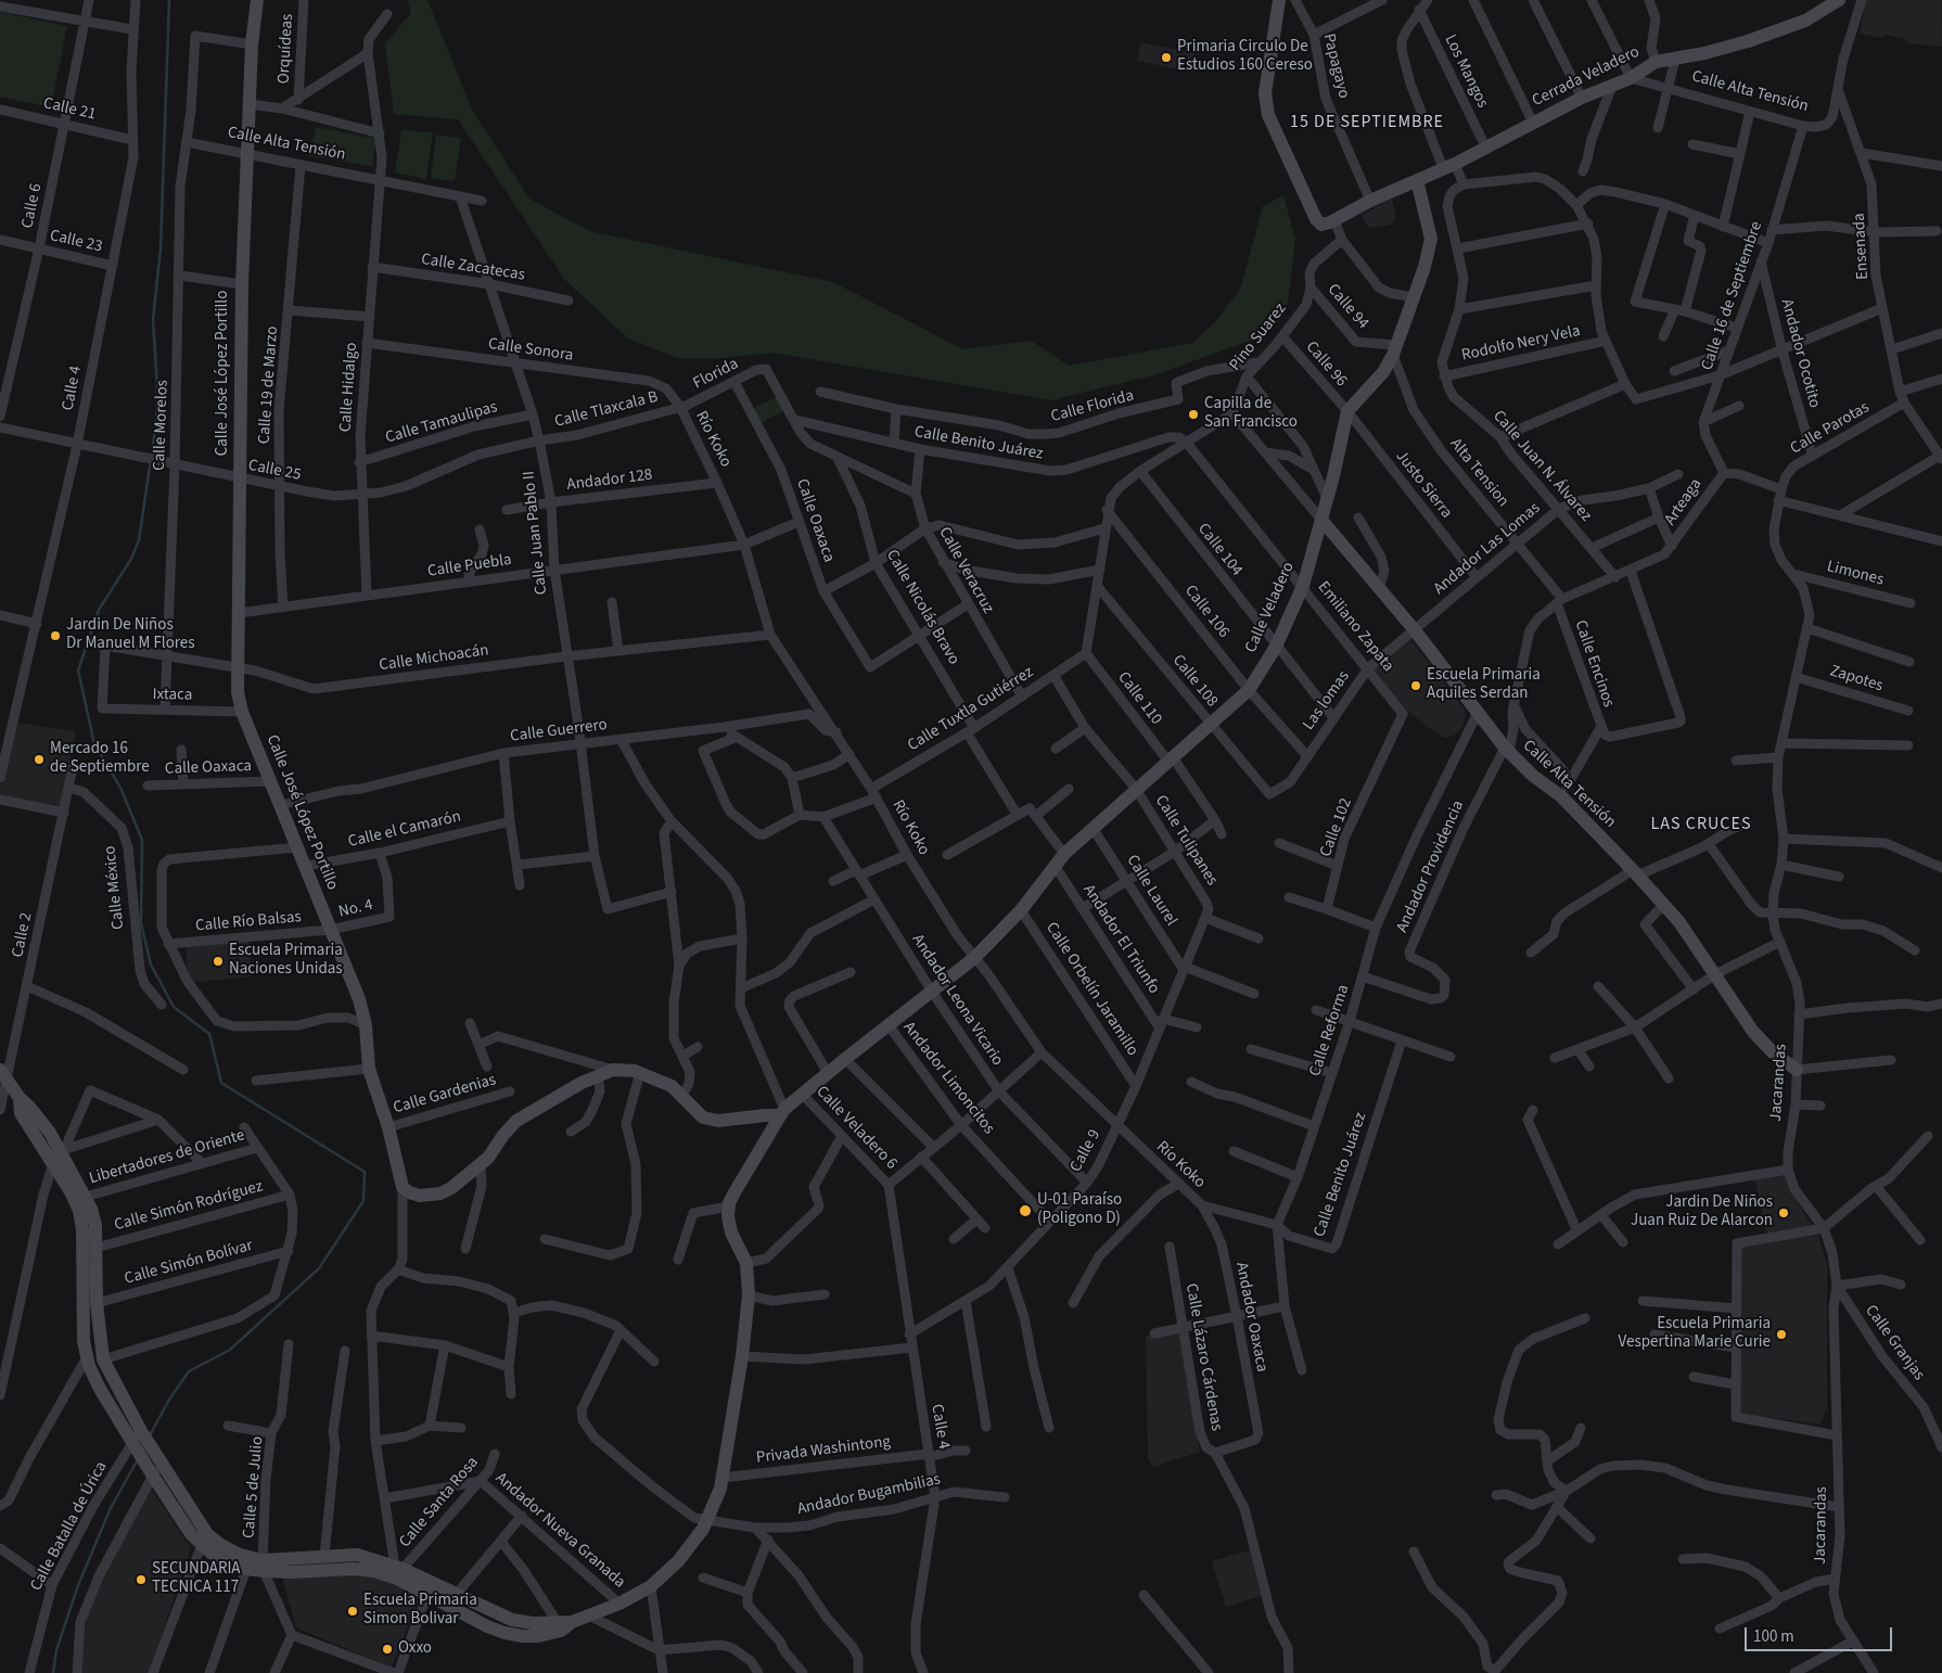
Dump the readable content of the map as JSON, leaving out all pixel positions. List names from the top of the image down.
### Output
{
  "streets": {
    "main road": [
      "Cerrada Veladero",
      "Calle Alta Tensión",
      "Calle José López Portillo",
      "Calle Veladero"
    ],
    "street": [
      "Orquídeas",
      "Papagayo",
      "Los Mangos",
      "Calle 21",
      "Calle 6",
      "Calle 23",
      "Ensenada",
      "Calle Zacatecas",
      "Calle 16 de Septiembre",
      "Calle 94",
      "Pino Suarez",
      "Rodolfo Nery Vela",
      "Calle Sonora",
      "Andador Ocotito",
      "Calle 96",
      "Florida",
      "Calle 19 de Marzo",
      "Calle Hidalgo",
      "Calle 4",
      "Calle Florida",
      "Calle Tlaxcala B",
      "Calle Tamaulipas",
      "Calle Morelos",
      "Calle Parotas",
      "Río Koko",
      "Calle Benito Juárez",
      "Calle Juan N. Álvarez",
      "Calle 25",
      "Alta Tension",
      "Andador 128",
      "Justo Sierra",
      "Arteaga",
      "Calle Oaxaca",
      "Calle Juan Pablo II",
      "Andador Las Lomas",
      "Calle 104",
      "Calle Puebla",
      "Calle Veracruz",
      "Limones",
      "Calle Nicolás Bravo",
      "Calle 106",
      "Emiliano Zapata",
      "Calle Michoacán",
      "Calle Encinos",
      "Zapotes",
      "Calle 108",
      "Ixtaca",
      "Calle 110",
      "Las lomas",
      "Calle Tuxtla Gutiérrez",
      "Calle Guerrero",
      "Calle 102",
      "Calle el Camarón",
      "Calle Tulipanes",
      "Andador Providencia",
      "Calle México",
      "Calle Laurel",
      "No. 4",
      "Calle Río Balsas",
      "Calle 2",
      "Andador El Triunfo",
      "Calle Orbelín Jaramillo",
      "Andador Leona Vicario",
      "Calle Reforma",
      "Andador Limoncitos",
      "Jacarandas",
      "Calle Gardenias",
      "Calle Veladero 6",
      "Calle 9",
      "Libertadores de Oriente",
      "Calle Simón Rodríguez",
      "Calle Simón Bolívar",
      "Andador Oaxaca",
      "Calle Granjas",
      "Calle Lázaro Cárdenas",
      "Privada Washintong",
      "Calle 5 de Julio",
      "Andador Bugambilias",
      "Calle Santa Rosa",
      "Calle Batalla de Úrica",
      "Andador Nueva Granada"
    ]
  },
  "crossings": [
    ["Orquídeas", "Calle Alta Tensión"],
    ["Los Mangos", "Cerrada Veladero"],
    ["Cerrada Veladero", "Calle Alta Tensión"],
    ["Cerrada Veladero", "Calle Veladero"],
    ["Calle Alta Tensión", "Ensenada"],
    ["Calle Alta Tensión", "Calle 16 de Septiembre"],
    ["Calle Alta Tensión", "Calle José López Portillo"],
    ["Calle Alta Tensión", "Calle 19 de Marzo"],
    ["Calle Alta Tensión", "Calle Hidalgo"],
    ["Calle Alta Tensión", "Calle Morelos"],
    ["Calle Alta Tensión", "Calle Juan Pablo II"],
    ["Calle Alta Tensión", "Andador Las Lomas"],
    ["Calle Alta Tensión", "Calle Veladero"],
    ["Calle Alta Tensión", "Las lomas"],
    ["Calle Alta Tensión", "Andador Providencia"],
    ["Calle Alta Tensión", "Calle Reforma"],
    ["Calle Alta Tensión", "Jacarandas"],
    ["Calle 21", "Calle 6"],
    ["Calle 21", "Calle 4"],
    ["Calle 6", "Calle 23"],
    ["Calle 23", "Calle 4"],
    ["Ensenada", "Calle Parotas"],
    ["Calle Zacatecas", "Calle Hidalgo"],
    ["Calle Zacatecas", "Calle Juan Pablo II"],
    ["Calle 16 de Septiembre", "Andador Ocotito"],
    ["Calle 94", "Pino Suarez"],
    ["Calle 94", "Alta Tension"],
    ["Calle 94", "Calle Veladero"],
    ["Pino Suarez", "Calle 96"],
    ["Pino Suarez", "Calle Florida"],
    ["Rodolfo Nery Vela", "Calle Juan N. Álvarez"],
    ["Calle Sonora", "Florida"],
    ["Calle Sonora", "Calle Hidalgo"],
    ["Calle Sonora", "Calle Tlaxcala B"],
    ["Calle Sonora", "Río Koko"],
    ["Calle Sonora", "Calle Juan Pablo II"],
    ["Andador Ocotito", "Calle Parotas"],
    ["Calle 96", "Justo Sierra"],
    ["Calle 96", "Calle Veladero"],
    ["Calle José López Portillo", "Calle Morelos"],
    ["Calle José López Portillo", "Calle 25"],
    ["Calle José López Portillo", "Calle Oaxaca"],
    ["Calle José López Portillo", "Calle Puebla"],
    ["Calle José López Portillo", "Calle Michoacán"],
    ["Calle José López Portillo", "Ixtaca"],
    ["Calle José López Portillo", "Calle Guerrero"],
    ["Calle José López Portillo", "Calle el Camarón"],
    ["Calle José López Portillo", "No. 4"],
    ["Calle José López Portillo", "Calle Río Balsas"],
    ["Calle José López Portillo", "Calle Gardenias"],
    ["Florida", "Calle Tlaxcala B"],
    ["Florida", "Río Koko"],
    ["Florida", "Calle Benito Juárez"],
    ["Florida", "Calle Oaxaca"],
    ["Calle 19 de Marzo", "Calle 25"],
    ["Calle 19 de Marzo", "Calle Puebla"],
    ["Calle Hidalgo", "Calle Tamaulipas"],
    ["Calle Hidalgo", "Calle 25"],
    ["Calle Hidalgo", "Calle Puebla"],
    ["Calle 4", "Calle 25"],
    ["Calle 4", "Calle Veladero 6"],
    ["Calle 4", "Calle 9"],
    ["Calle 4", "Privada Washintong"],
    ["Calle 4", "Andador Bugambilias"],
    ["Calle Tlaxcala B", "Río Koko"],
    ["Calle Tlaxcala B", "Calle 25"],
    ["Calle Tlaxcala B", "Calle Juan Pablo II"],
    ["Calle Tamaulipas", "Calle Juan Pablo II"],
    ["Calle Morelos", "Calle 25"],
    ["Calle Morelos", "Calle Michoacán"],
    ["Calle Morelos", "Ixtaca"],
    ["Calle Parotas", "Arteaga"],
    ["Calle Parotas", "Jacarandas"],
    ["Río Koko", "Calle Benito Juárez"],
    ["Río Koko", "Andador 128"],
    ["Río Koko", "Calle Puebla"],
    ["Río Koko", "Calle Veladero"],
    ["Río Koko", "Calle Michoacán"],
    ["Río Koko", "Calle Tuxtla Gutiérrez"],
    ["Río Koko", "Calle Guerrero"],
    ["Río Koko", "Calle 9"],
    ["Río Koko", "Andador Oaxaca"],
    ["Calle Benito Juárez", "Calle Veracruz"],
    ["Calle Benito Juárez", "Calle Reforma"],
    ["Calle Benito Juárez", "Andador Oaxaca"],
    ["Calle Juan N. Álvarez", "Arteaga"],
    ["Calle Juan N. Álvarez", "Andador Las Lomas"],
    ["Calle Juan N. Álvarez", "Andador Providencia"],
    ["Calle 25", "Calle Juan Pablo II"],
    ["Alta Tension", "Andador Las Lomas"],
    ["Alta Tension", "Calle Veladero"],
    ["Alta Tension", "Calle Encinos"],
    ["Alta Tension", "Andador Providencia"],
    ["Andador 128", "Calle Juan Pablo II"],
    ["Justo Sierra", "Andador Las Lomas"],
    ["Justo Sierra", "Calle Veladero"],
    ["Arteaga", "Andador Providencia"],
    ["Arteaga", "Jacarandas"],
    ["Calle Oaxaca", "Calle Puebla"],
    ["Calle Oaxaca", "Calle Nicolás Bravo"],
    ["Calle Juan Pablo II", "Calle Puebla"],
    ["Calle Juan Pablo II", "Calle Michoacán"],
    ["Calle Juan Pablo II", "Calle Guerrero"],
    ["Andador Las Lomas", "Las lomas"],
    ["Calle 104", "Calle Veladero"],
    ["Calle 104", "Las lomas"],
    ["Calle Veracruz", "Calle Tuxtla Gutiérrez"],
    ["Limones", "Jacarandas"],
    ["Calle Nicolás Bravo", "Calle Tuxtla Gutiérrez"],
    ["Calle Veladero", "Calle 106"],
    ["Calle Veladero", "Emiliano Zapata"],
    ["Calle Veladero", "Calle 108"],
    ["Calle Veladero", "Calle 110"],
    ["Calle Veladero", "Calle Tulipanes"],
    ["Calle Veladero", "Calle Laurel"],
    ["Calle Veladero", "Andador El Triunfo"],
    ["Calle Veladero", "Calle Orbelín Jaramillo"],
    ["Calle Veladero", "Andador Leona Vicario"],
    ["Calle Veladero", "Andador Limoncitos"],
    ["Calle Veladero", "Calle Veladero 6"],
    ["Calle 106", "Las lomas"],
    ["Emiliano Zapata", "Las lomas"],
    ["Emiliano Zapata", "Calle 102"],
    ["Calle Michoacán", "Ixtaca"],
    ["Calle Encinos", "Andador Providencia"],
    ["Zapotes", "Jacarandas"],
    ["Calle 108", "Las lomas"],
    ["Calle 110", "Calle Tuxtla Gutiérrez"],
    ["Calle Tuxtla Gutiérrez", "Calle Tulipanes"],
    ["Calle Tuxtla Gutiérrez", "Andador Leona Vicario"],
    ["Calle el Camarón", "No. 4"],
    ["Calle Tulipanes", "Calle 9"],
    ["Andador Providencia", "Calle Reforma"],
    ["Calle México", "Calle 2"],
    ["Calle Laurel", "Calle 9"],
    ["No. 4", "Calle Río Balsas"],
    ["Andador El Triunfo", "Calle 9"],
    ["Calle Orbelín Jaramillo", "Calle 9"],
    ["Andador Leona Vicario", "Calle 9"],
    ["Andador Limoncitos", "Calle 9"],
    ["Jacarandas", "Calle Granjas"],
    ["Andador Oaxaca", "Calle Lázaro Cárdenas"],
    ["Calle Santa Rosa", "Andador Nueva Granada"]
  ],
  "districts": ["15 DE SEPTIEMBRE", "LAS CRUCES"],
  "places": [
    "Primaria Circulo De Estudios 160 Cereso",
    "Capilla de San Francisco",
    "Jardin De Niños Dr Manuel M Flores",
    "Escuela Primaria Aquiles Serdan",
    "Mercado 16 de Septiembre",
    "Escuela Primaria Naciones Unidas",
    "U-01 Paraíso (Poligono D)",
    "Jardin De Niños Juan Ruiz De Alarcon",
    "Escuela Primaria Vespertina Marie Curie",
    "SECUNDARIA TECNICA 117",
    "Escuela Primaria Simon Bolivar",
    "Oxxo"
  ],
  "scale_bar": "100 m"
}
